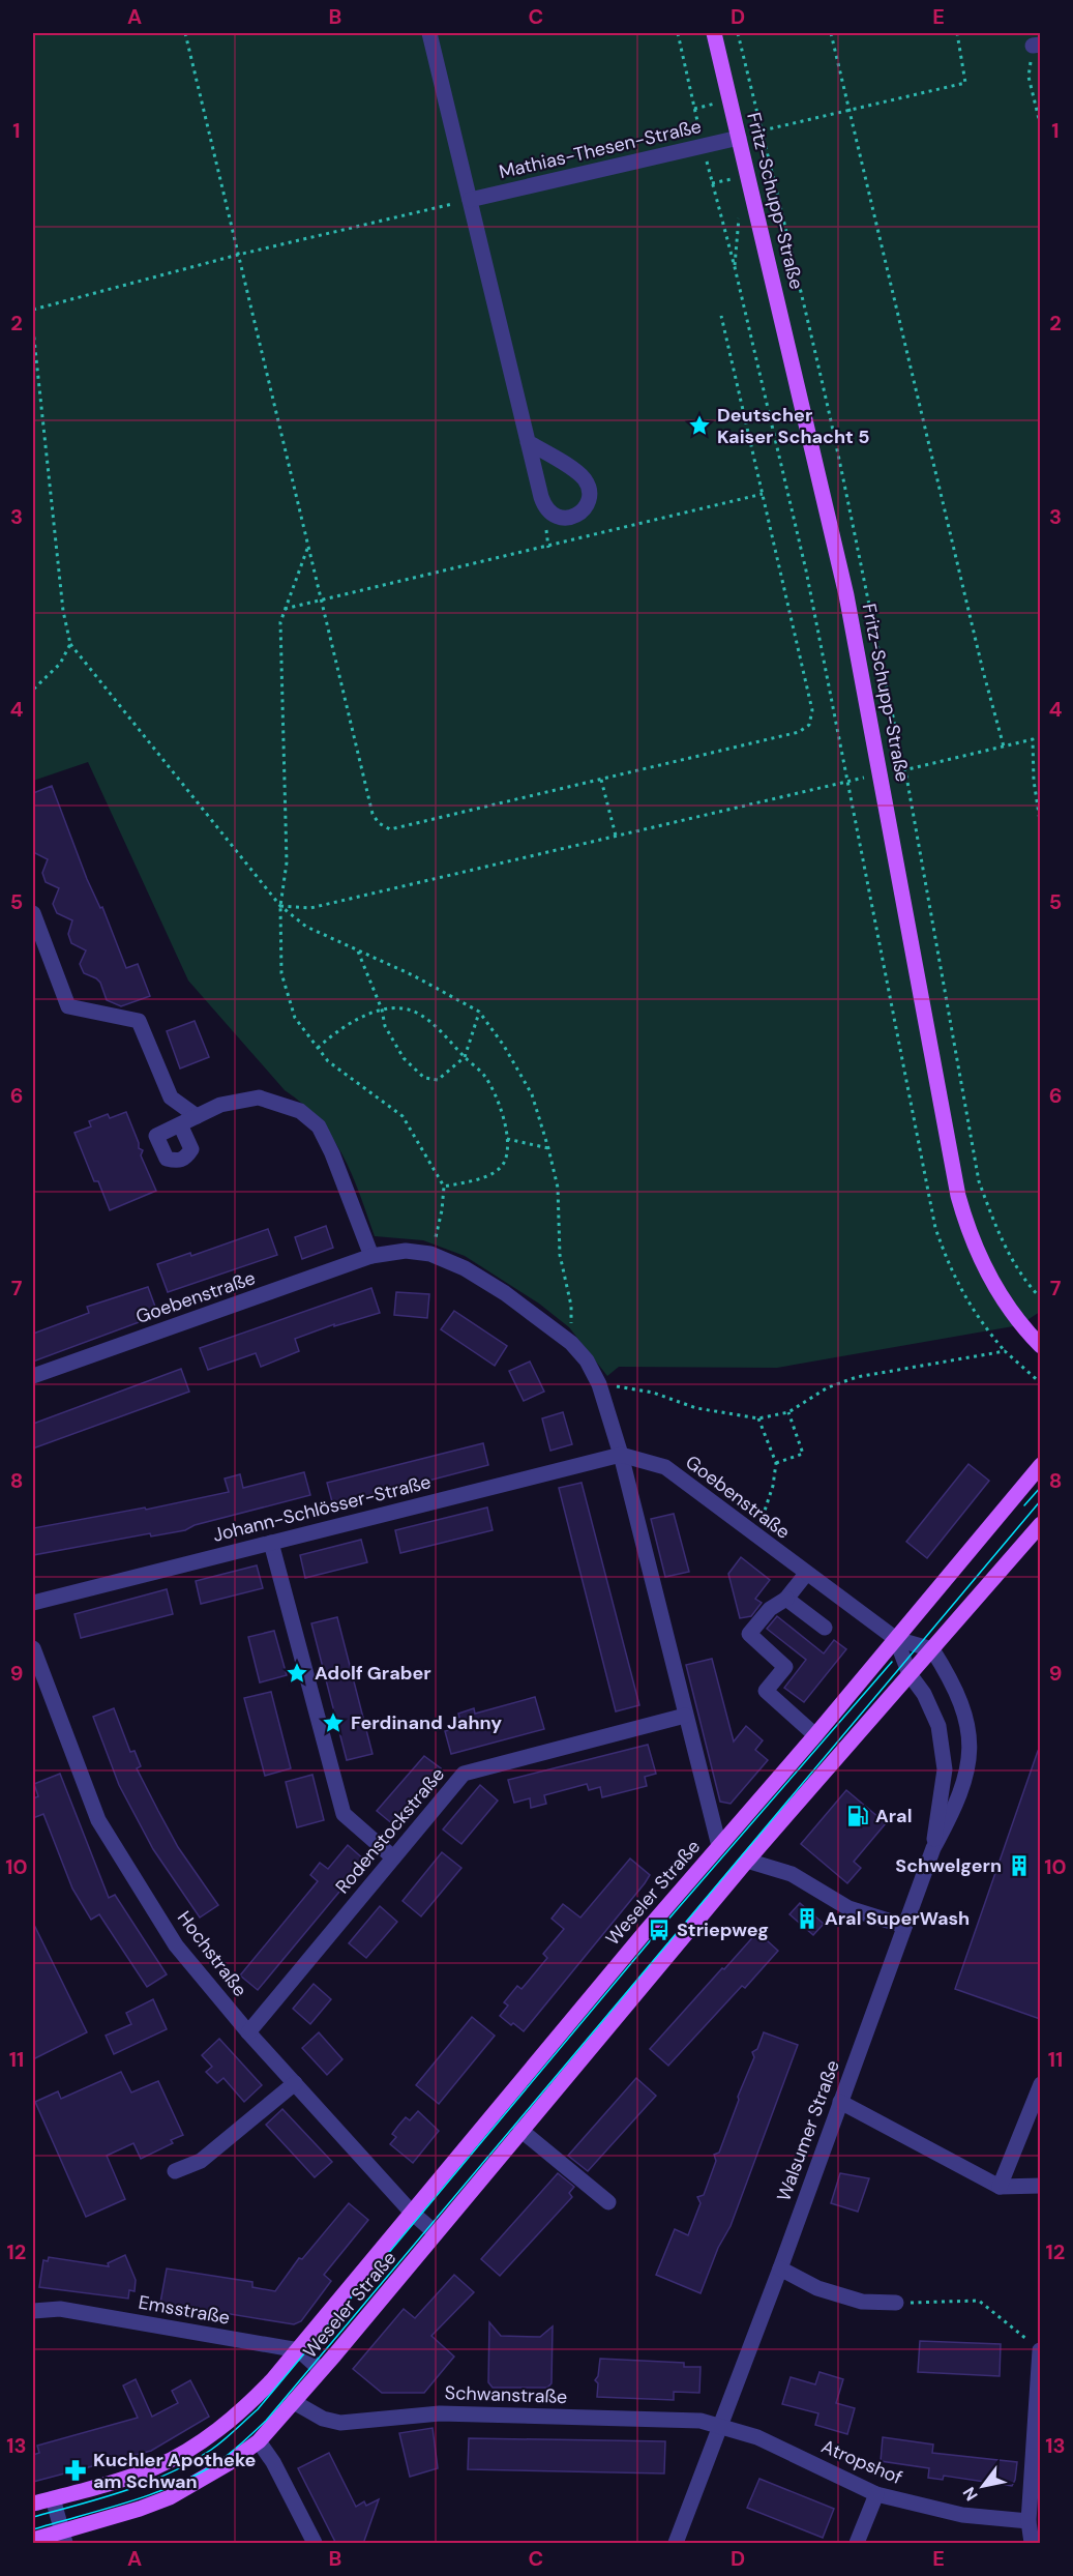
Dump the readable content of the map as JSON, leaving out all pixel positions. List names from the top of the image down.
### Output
{
  "streets": {
    "main road": ["Fritz-Schupp-Straße", "Weseler Straße"],
    "street": [
      "Mathias-Thesen-Straße",
      "Goebenstraße",
      "Johann-Schlösser-Straße",
      "Rodenstockstraße",
      "Hochstraße",
      "Walsumer Straße",
      "Emsstraße",
      "Schwanstraße",
      "Atropshof"
    ]
  },
  "crossings": [
    ["Mathias-Thesen-Straße", "Fritz-Schupp-Straße"],
    ["Goebenstraße", "Johann-Schlösser-Straße"],
    ["Goebenstraße", "Weseler Straße"],
    ["Goebenstraße", "Walsumer Straße"],
    ["Rodenstockstraße", "Hochstraße"],
    ["Weseler Straße", "Hochstraße"],
    ["Weseler Straße", "Walsumer Straße"],
    ["Weseler Straße", "Emsstraße"],
    ["Weseler Straße", "Schwanstraße"],
    ["Walsumer Straße", "Schwanstraße"],
    ["Walsumer Straße", "Atropshof"],
    ["Schwanstraße", "Atropshof"]
  ],
  "places": {
    "place": ["Deutscher Kaiser Schacht 5", "Adolf Graber", "Ferdinand Jahny"],
    "fuel station": ["Aral"],
    "building": ["Schwelgern", "Aral SuperWash"],
    "bus stop": ["Striepweg"],
    "pharmacy": ["Kuchler Apotheke am Schwan"]
  },
  "north": "bottom left",
  "grid": {
    "columns": [
      "A",
      "B",
      "C",
      "D",
      "E"
    ],
    "rows": [
      "1",
      "2",
      "3",
      "4",
      "5",
      "6",
      "7",
      "8",
      "9",
      "10",
      "11",
      "12",
      "13"
    ]
  }
}
